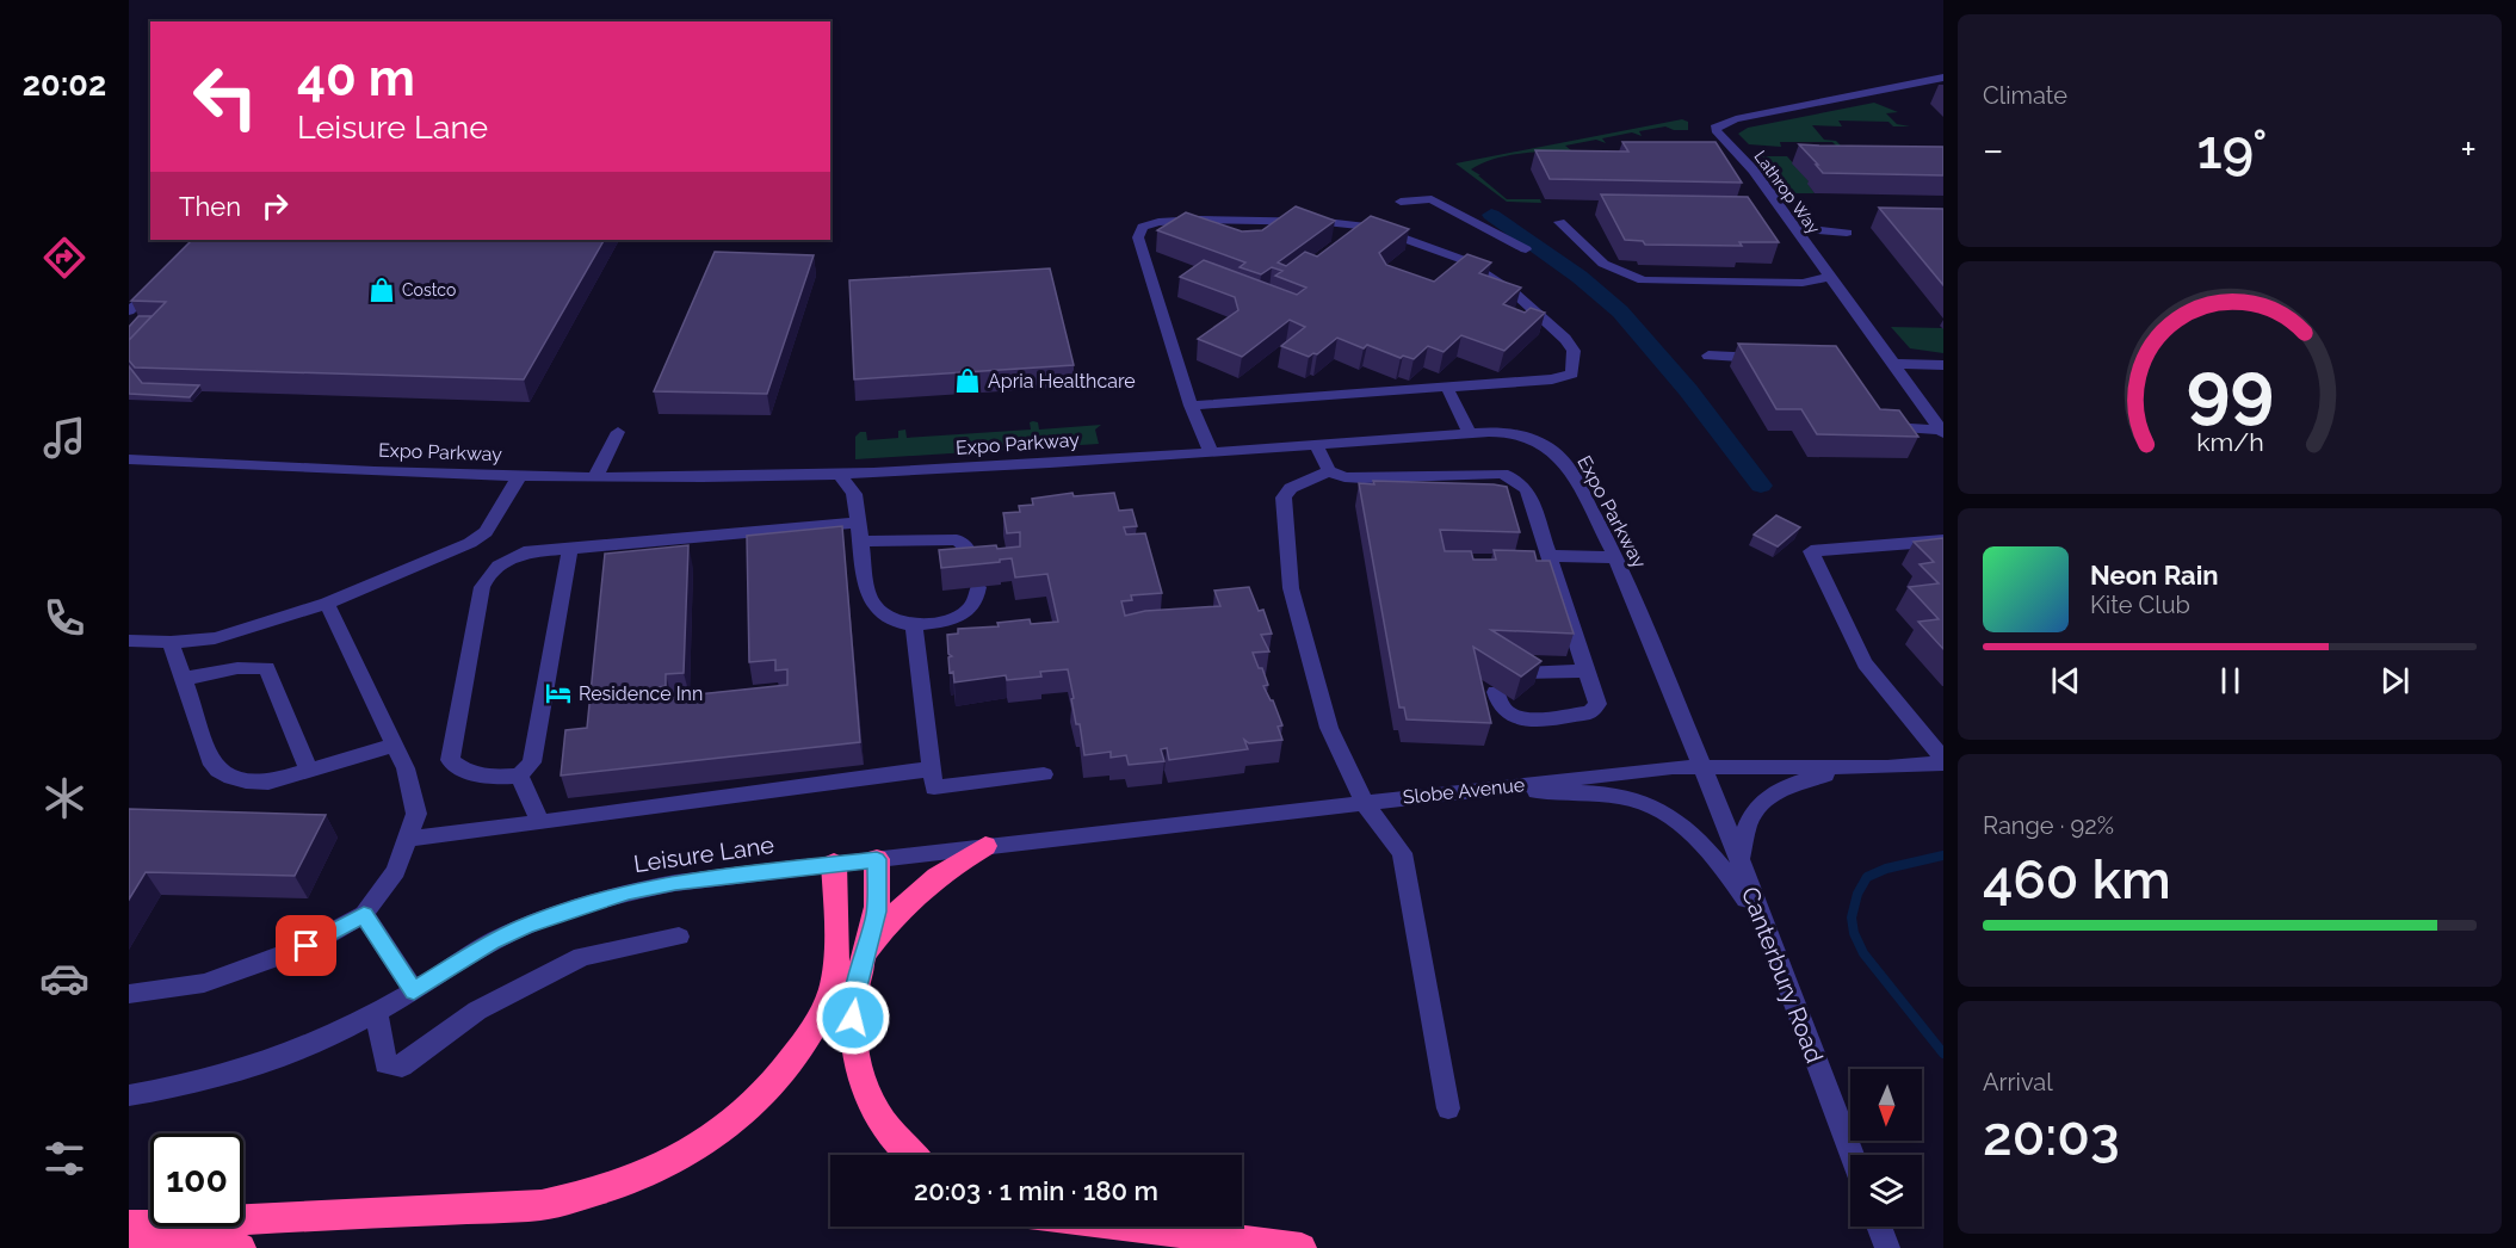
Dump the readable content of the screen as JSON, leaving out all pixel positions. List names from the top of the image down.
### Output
{
  "streets": {
    "street": [
      "Lathrop Way",
      "Expo Parkway",
      "Slobe Avenue",
      "Leisure Lane",
      "Canterbury Road"
    ]
  },
  "crossings": [
    ["Expo Parkway", "Slobe Avenue"],
    ["Expo Parkway", "Canterbury Road"],
    ["Slobe Avenue", "Leisure Lane"],
    ["Slobe Avenue", "Canterbury Road"]
  ],
  "places": {
    "shop": ["Costco", "Apria Healthcare"],
    "hotel": ["Residence Inn"]
  },
  "north": "bottom",
  "page": {
    "tabs": "20:02",
    "tile": [
      "Climate",
      ["Range · 92%", "460 km"],
      ["Arrival", "20:03"]
    ],
    "turn": ["40 m", "Leisure Lane"],
    "heat": ["−", "19°", "+"],
    "then": "Then",
    "song": ["Neon Rain", "Kite Club"],
    "limit": "100",
    "trip": "20:03 · 1 min · 180 m",
    "gauge": ["99", "km/h"]
  }
}
